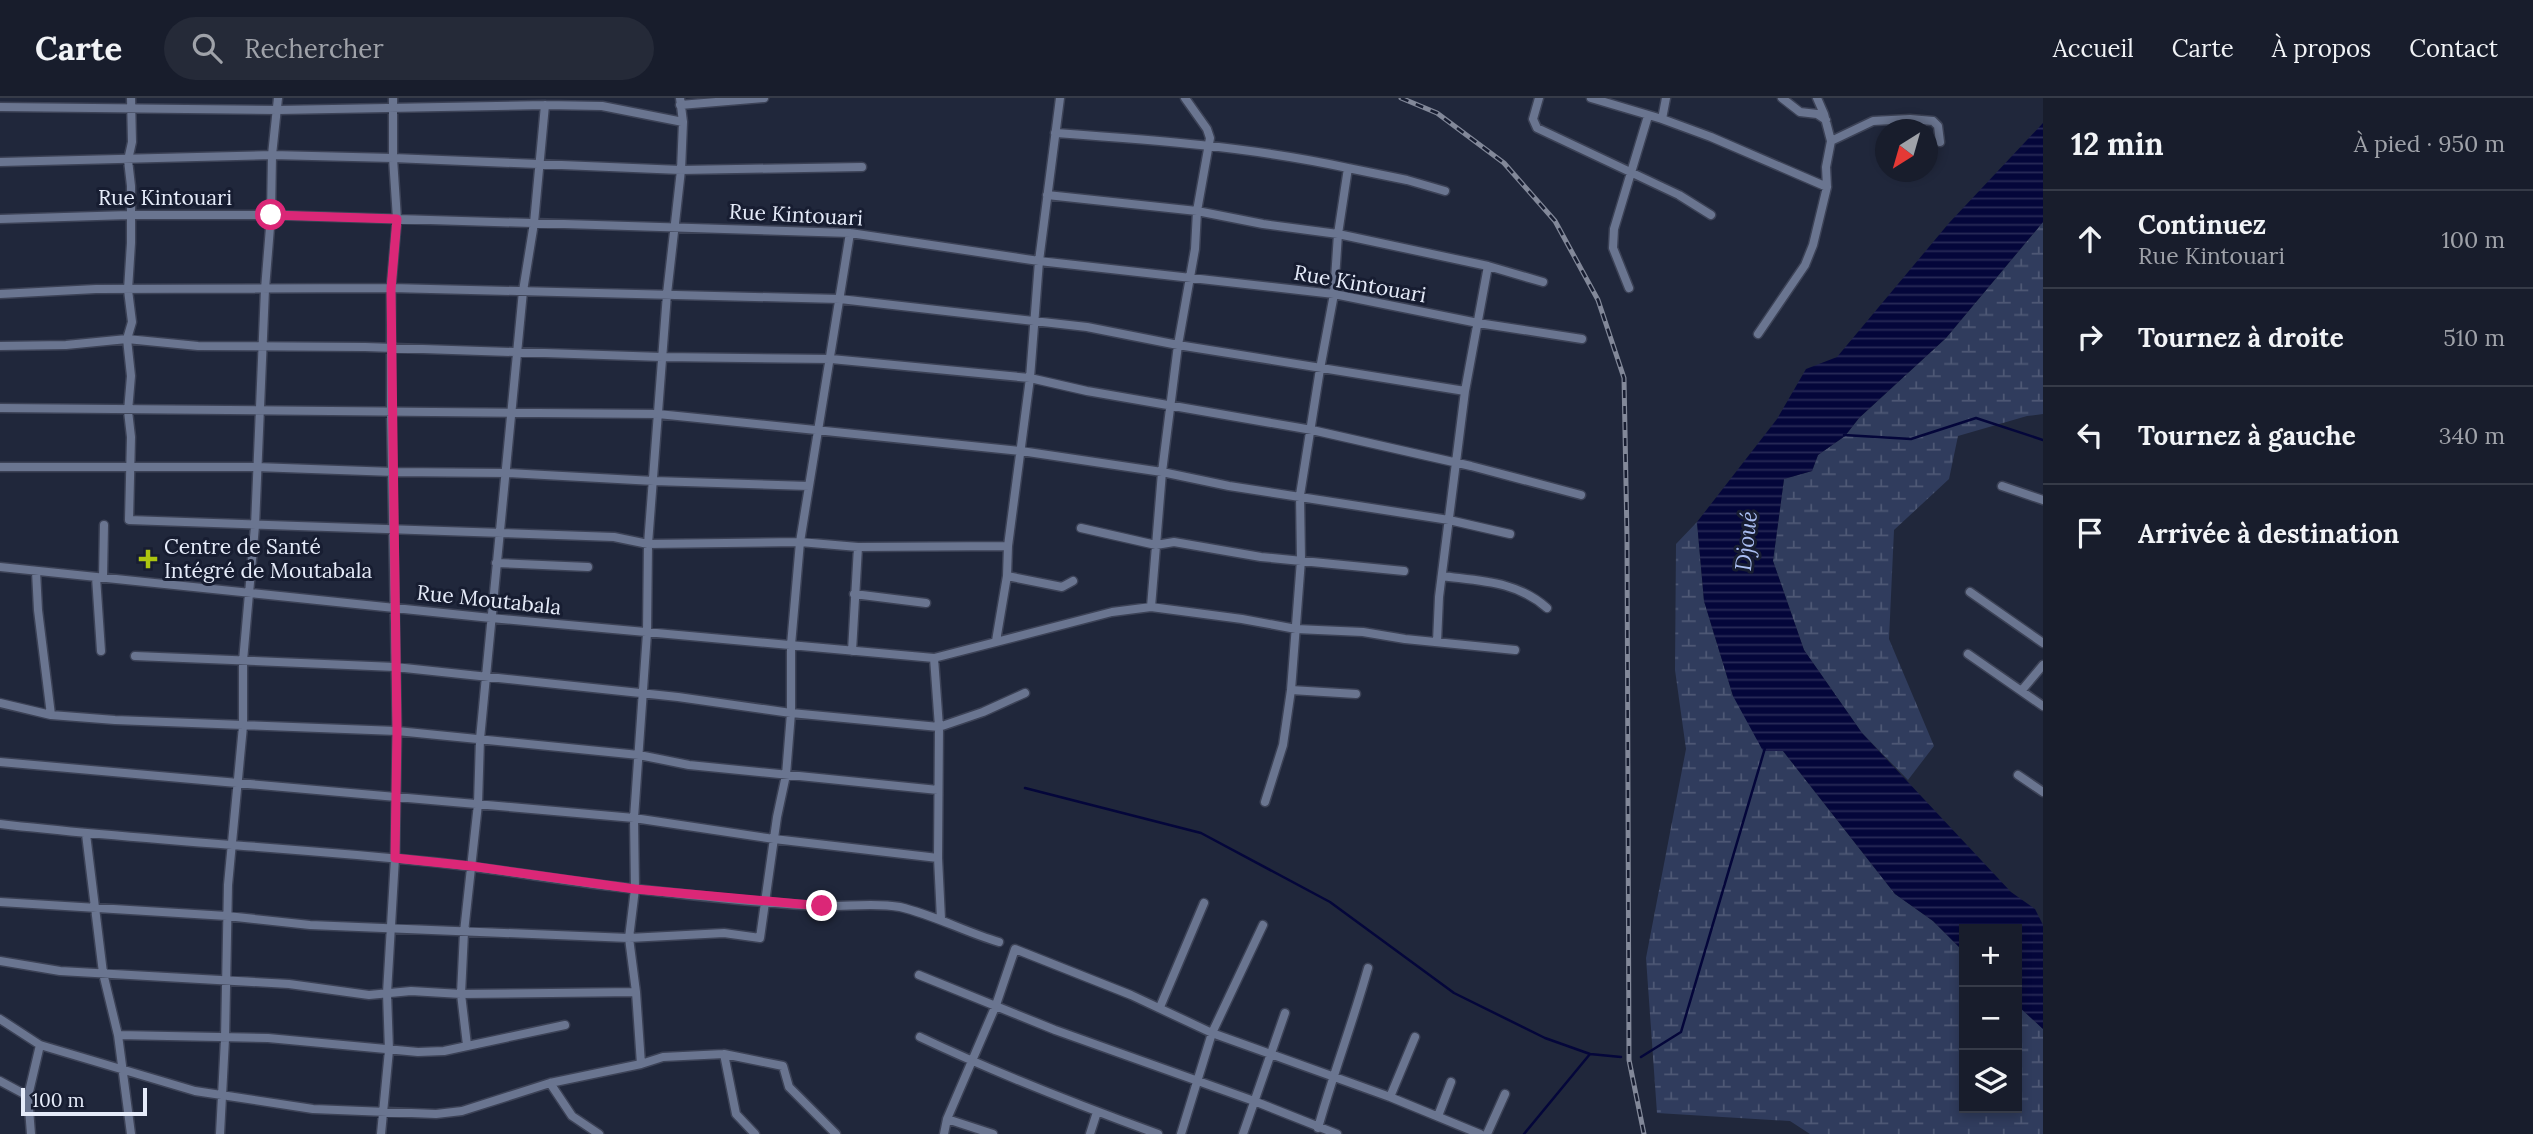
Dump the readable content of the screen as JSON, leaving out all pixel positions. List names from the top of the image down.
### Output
{
  "streets": {
    "street": ["Rue Kintouari", "Rue Moutabala"]
  },
  "water": ["Djoué"],
  "places": {
    "health": ["Centre de Santé Intégré de Moutabala"]
  },
  "scale_bar": "100 m",
  "north": "bottom left",
  "page": {
    "header": "Carte",
    "search": "Rechercher",
    "nav": [
      "Accueil",
      "Carte",
      "À propos",
      "Contact"
    ],
    "heading": ["12 min", "À pied · 950 m"],
    "list": [
      ["Continuez", "Rue Kintouari", "100 m"],
      ["Tournez à droite", "510 m"],
      ["Tournez à gauche", "340 m"],
      "Arrivée à destination"
    ],
    "map_buttons": ["+", "−"],
    "scale": "100 m"
  }
}
